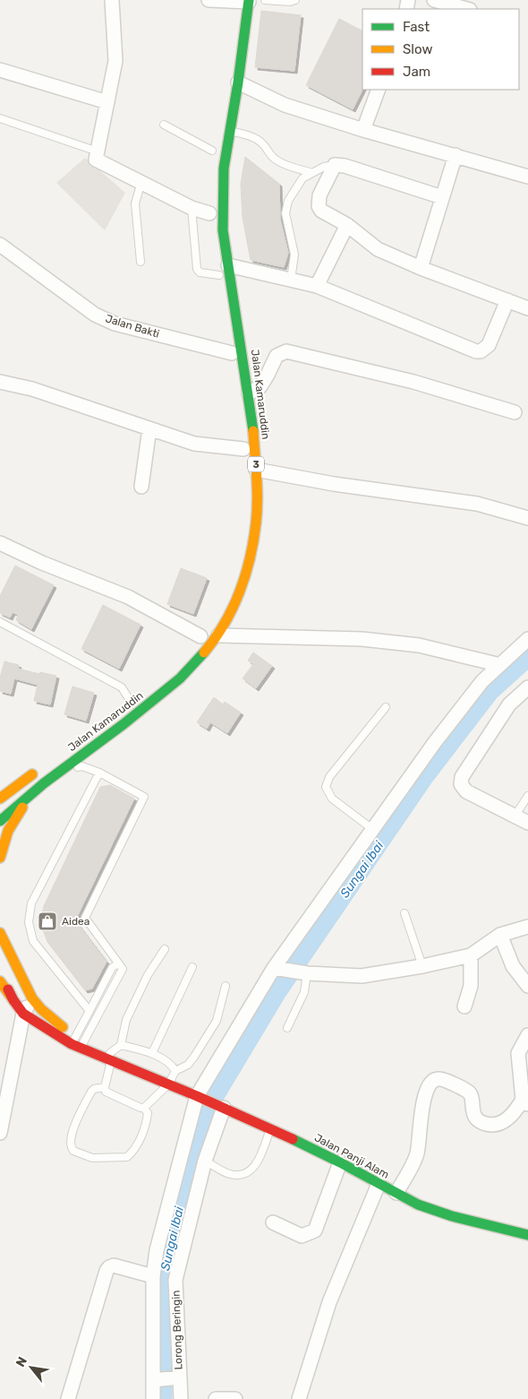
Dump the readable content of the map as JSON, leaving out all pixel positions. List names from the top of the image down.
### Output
{
  "streets": {
    "main road": ["Jalan Kamaruddin", "3", "Jalan Panji Alam"],
    "street": ["Jalan Bakti", "Lorong Beringin"]
  },
  "crossings": [
    ["Jalan Bakti", "Jalan Kamaruddin"],
    ["Jalan Panji Alam", "Lorong Beringin"]
  ],
  "water": ["Sungai Ibai"],
  "places": {
    "shop": ["Aidea"]
  },
  "legend": ["Fast", "Slow", "Jam"],
  "north": "top left"
}
